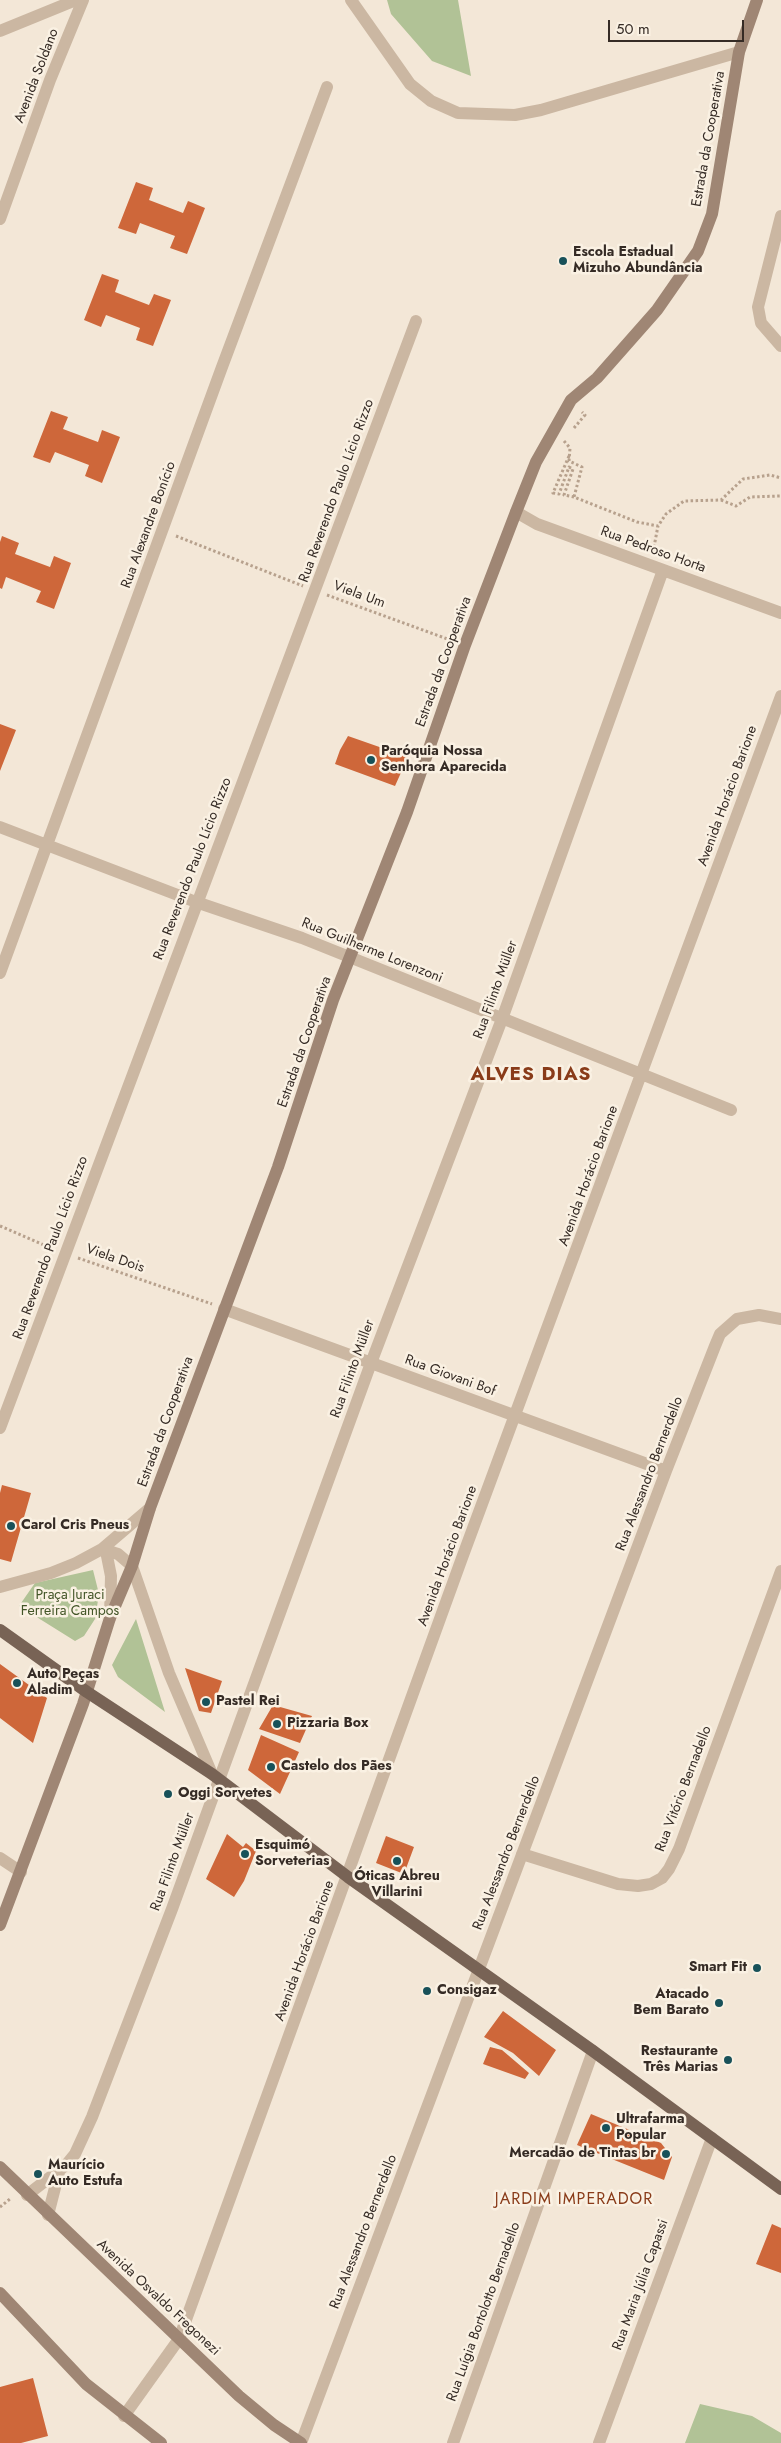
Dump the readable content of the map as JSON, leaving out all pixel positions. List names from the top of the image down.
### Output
{
  "streets": {
    "street": [
      "Avenida Soldano",
      "Estrada da Cooperativa",
      "Rua Reverendo Paulo Lício Rizzo",
      "Rua Alexandre Bonício",
      "Rua Pedroso Horta",
      "Avenida Horácio Barione",
      "Rua Guilherme Lorenzoni",
      "Rua Filinto Müller",
      "Rua Giovani Bof",
      "Rua Alessandro Bernerdello",
      "Rua Vitório Bernadello",
      "Rua Maria Júlia Capassi",
      "Avenida Osvaldo Fregonezi",
      "Rua Luígia Bortolotto Bernadello"
    ],
    "path": ["Viela Um", "Viela Dois"]
  },
  "crossings": [
    ["Estrada da Cooperativa", "Rua Pedroso Horta"],
    ["Estrada da Cooperativa", "Viela Um"],
    ["Estrada da Cooperativa", "Rua Guilherme Lorenzoni"],
    ["Estrada da Cooperativa", "Viela Dois"],
    ["Estrada da Cooperativa", "Rua Giovani Bof"],
    ["Rua Reverendo Paulo Lício Rizzo", "Viela Um"],
    ["Rua Reverendo Paulo Lício Rizzo", "Rua Guilherme Lorenzoni"],
    ["Rua Reverendo Paulo Lício Rizzo", "Viela Dois"],
    ["Rua Alexandre Bonício", "Viela Um"],
    ["Rua Alexandre Bonício", "Rua Guilherme Lorenzoni"],
    ["Rua Pedroso Horta", "Rua Filinto Müller"],
    ["Avenida Horácio Barione", "Rua Guilherme Lorenzoni"],
    ["Avenida Horácio Barione", "Rua Giovani Bof"],
    ["Avenida Horácio Barione", "Avenida Osvaldo Fregonezi"],
    ["Rua Guilherme Lorenzoni", "Rua Filinto Müller"],
    ["Rua Filinto Müller", "Rua Giovani Bof"],
    ["Rua Filinto Müller", "Avenida Osvaldo Fregonezi"],
    ["Viela Dois", "Rua Giovani Bof"],
    ["Rua Giovani Bof", "Rua Alessandro Bernerdello"],
    ["Rua Alessandro Bernerdello", "Rua Vitório Bernadello"],
    ["Rua Alessandro Bernerdello", "Avenida Osvaldo Fregonezi"]
  ],
  "districts": ["ALVES DIAS", "JARDIM IMPERADOR"],
  "parks": ["Praça Juraci Ferreira Campos"],
  "places": [
    "Escola Estadual Mizuho Abundância",
    "Paróquia Nossa Senhora Aparecida",
    "Carol Cris Pneus",
    "Auto Peças Aladim",
    "Pastel Rei",
    "Pizzaria Box",
    "Castelo dos Pães",
    "Oggi Sorvetes",
    "Esquimó Sorveterias",
    "Óticas Abreu Villarini",
    "Smart Fit",
    "Consigaz",
    "Atacado Bem Barato",
    "Restaurante Três Marias",
    "Ultrafarma Popular",
    "Mercadão de Tintas br",
    "Maurício Auto Estufa"
  ],
  "scale_bar": "50 m"
}
